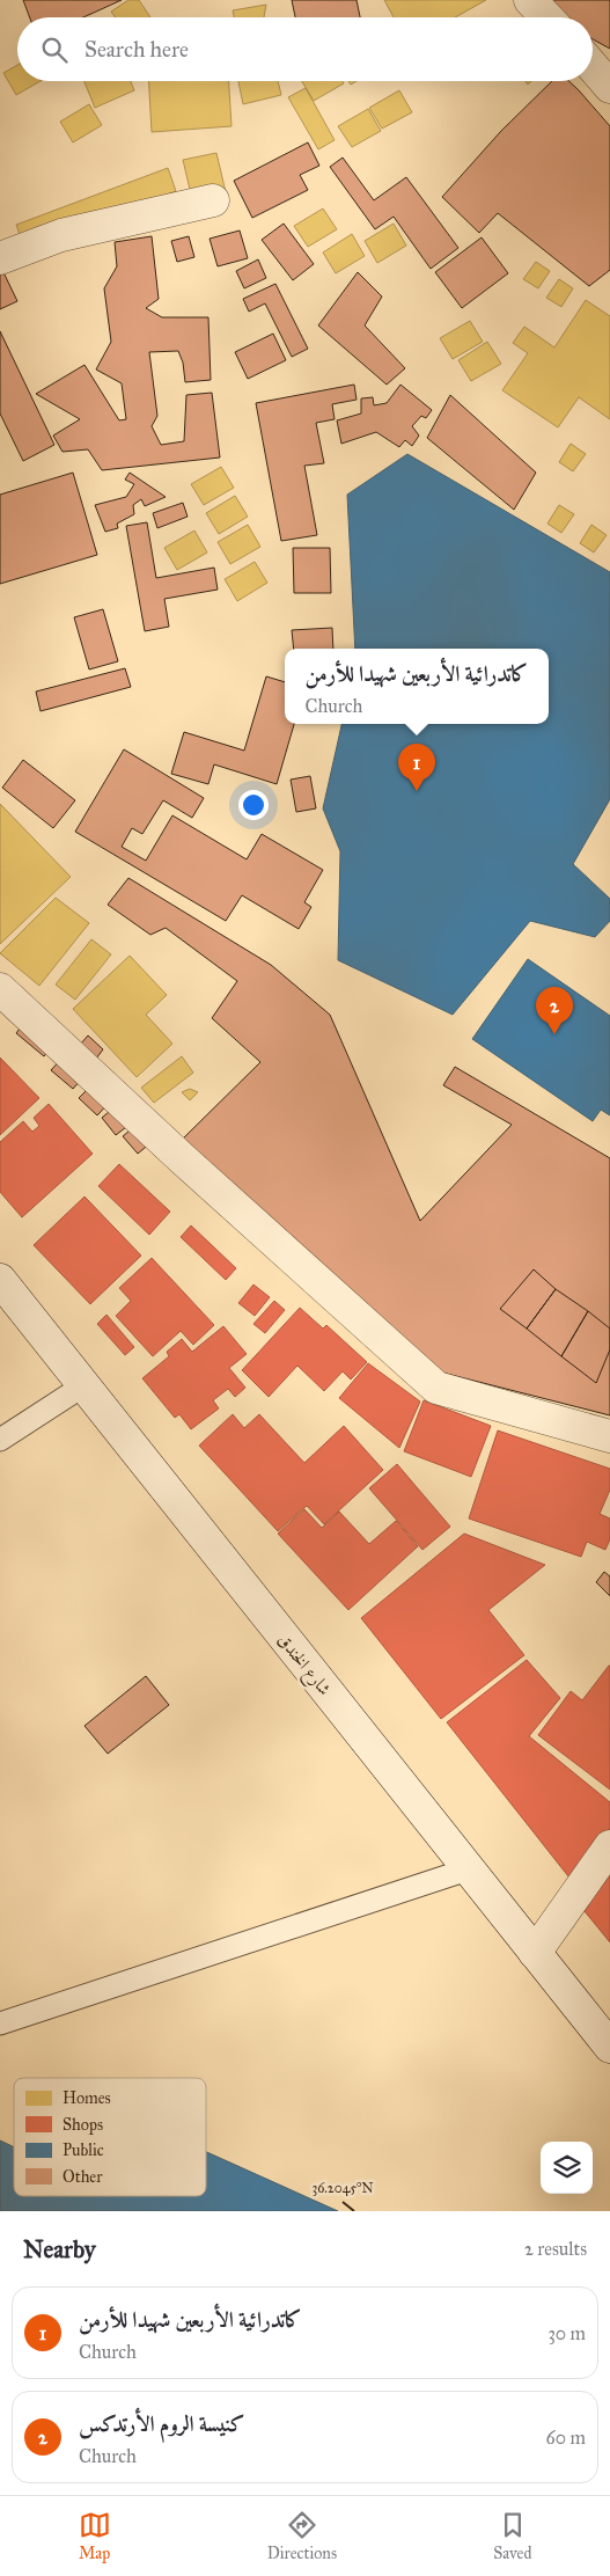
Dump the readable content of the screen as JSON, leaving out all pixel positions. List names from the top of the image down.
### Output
{
  "streets": {
    "street": ["شارع الخندق"]
  },
  "legend": [
    "Homes",
    "Shops",
    "Public",
    "Other"
  ],
  "page": {
    "search": "Search here",
    "popup": ["كاتدرائية الأربعين شهيدا للأرمن", "Church"],
    "pins": ["1", "2"],
    "heading": ["Nearby", "2 results"],
    "list": [
      {
        "mark": "1",
        "name": "كاتدرائية الأربعين شهيدا للأرمن",
        "note": "Church",
        "value": "30 m"
      },
      {
        "mark": "2",
        "name": "كنيسة الروم الأرتدكس",
        "note": "Church",
        "value": "60 m"
      }
    ],
    "nav": ["Map", "Directions", "Saved"]
  },
  "coordinates": ["36.2045°N"]
}
